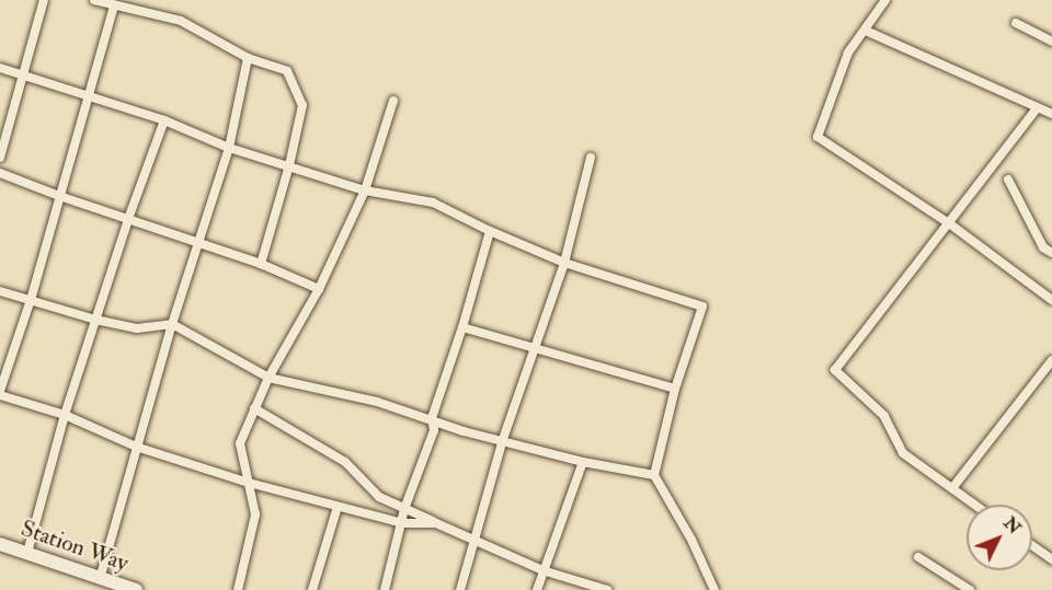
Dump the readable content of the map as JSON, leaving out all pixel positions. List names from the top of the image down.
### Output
{
  "streets": {
    "main road": ["Station Way"]
  },
  "north": "top right"
}
